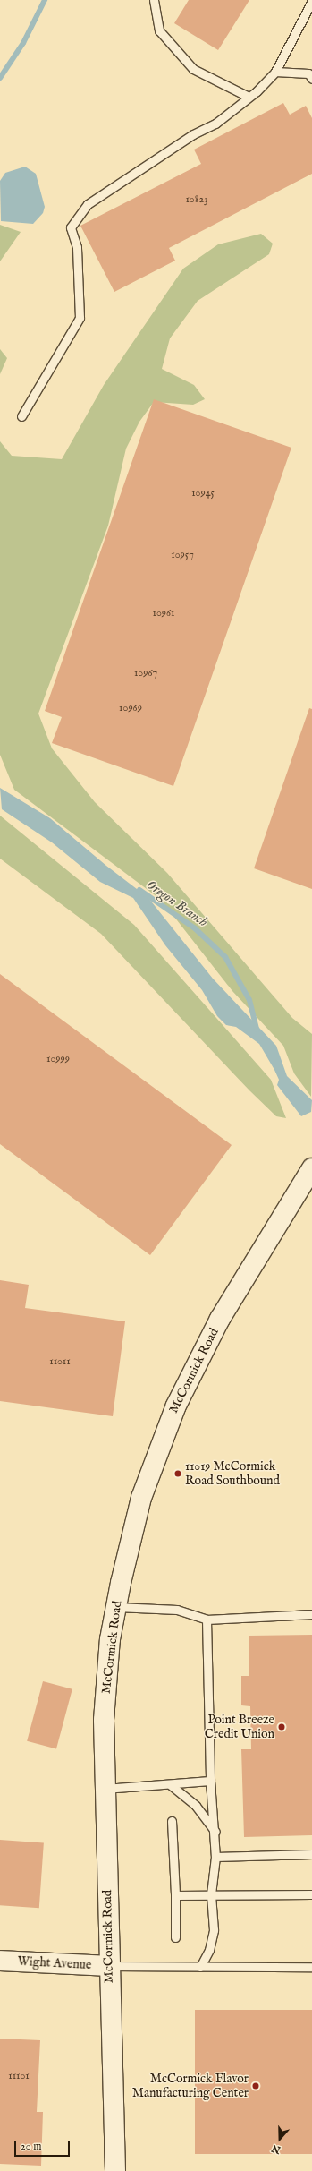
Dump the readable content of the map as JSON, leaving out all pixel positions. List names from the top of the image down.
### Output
{
  "streets": {
    "main road": ["McCormick Road", "Wight Avenue"]
  },
  "crossings": [
    ["McCormick Road", "Wight Avenue"]
  ],
  "water": ["Oregon Branch"],
  "places": ["11019 McCormick Road Southbound", "Point Breeze Credit Union", "McCormick Flavor Manufacturing Center"],
  "house_numbers": [
    "10823",
    "10945",
    "10957",
    "10961",
    "10967",
    "10969",
    "10999",
    "11011",
    "11101"
  ],
  "scale_bar": "20 m",
  "north": "bottom"
}
